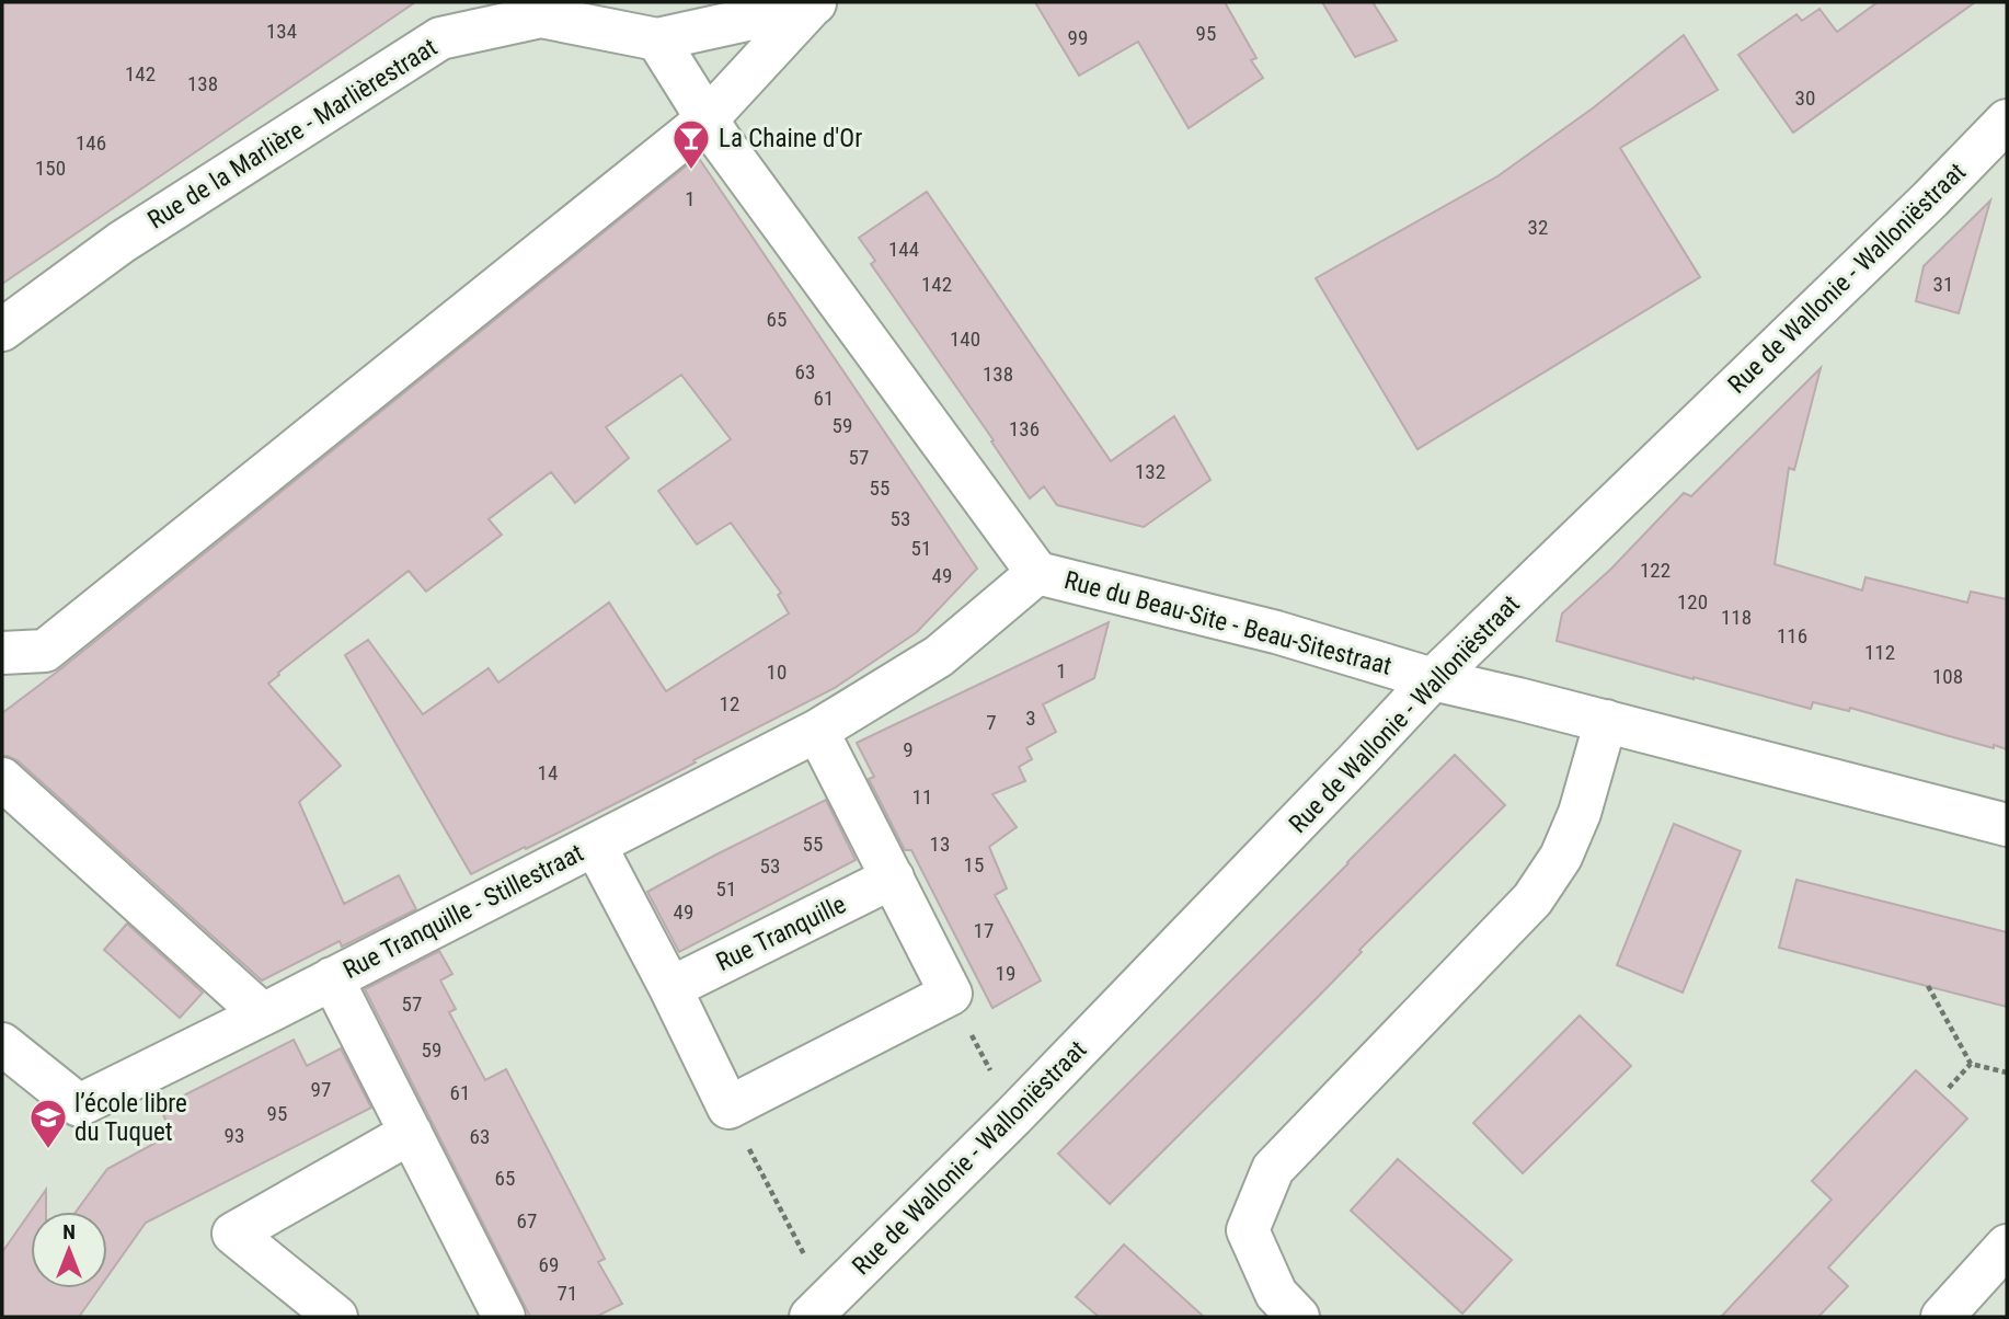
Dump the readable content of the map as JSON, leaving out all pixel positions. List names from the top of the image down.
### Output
{
  "streets": {
    "street": [
      "Rue de la Marlière - Marlièrestraat",
      "Rue de Wallonie - Walloniëstraat",
      "Rue du Beau-Site - Beau-Sitestraat",
      "Rue Tranquille - Stillestraat",
      "Rue Tranquille"
    ]
  },
  "crossings": [
    ["Rue de la Marlière - Marlièrestraat", "Rue du Beau-Site - Beau-Sitestraat"],
    ["Rue de Wallonie - Walloniëstraat", "Rue du Beau-Site - Beau-Sitestraat"],
    ["Rue du Beau-Site - Beau-Sitestraat", "Rue Tranquille - Stillestraat"],
    ["Rue Tranquille - Stillestraat", "Rue Tranquille"]
  ],
  "places": {
    "bar": ["La Chaine d'Or"],
    "school or university": ["l’école libre du Tuquet"]
  },
  "house_numbers": [
    "134",
    "95",
    "99",
    "142",
    "138",
    "30",
    "146",
    "150",
    "1",
    "32",
    "144",
    "142",
    "31",
    "65",
    "140",
    "63",
    "138",
    "61",
    "59",
    "136",
    "57",
    "132",
    "55",
    "53",
    "51",
    "122",
    "49",
    "120",
    "118",
    "116",
    "112",
    "1",
    "10",
    "108",
    "12",
    "3",
    "7",
    "9",
    "14",
    "11",
    "55",
    "13",
    "15",
    "53",
    "51",
    "49",
    "17",
    "19",
    "57",
    "59",
    "97",
    "61",
    "95",
    "93",
    "63",
    "65",
    "67",
    "69",
    "71"
  ],
  "north": "top"
}
